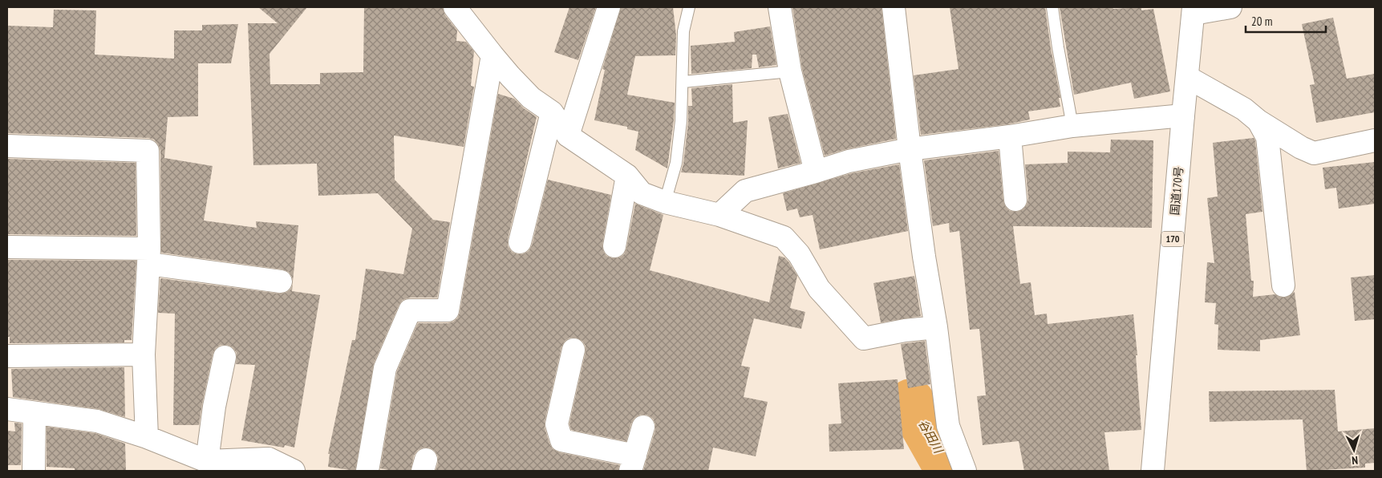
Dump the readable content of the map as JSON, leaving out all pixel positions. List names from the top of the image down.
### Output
{
  "streets": {
    "main road": ["国道170号", "170"]
  },
  "water": ["谷田川"],
  "scale_bar": "20 m",
  "north": "bottom"
}
